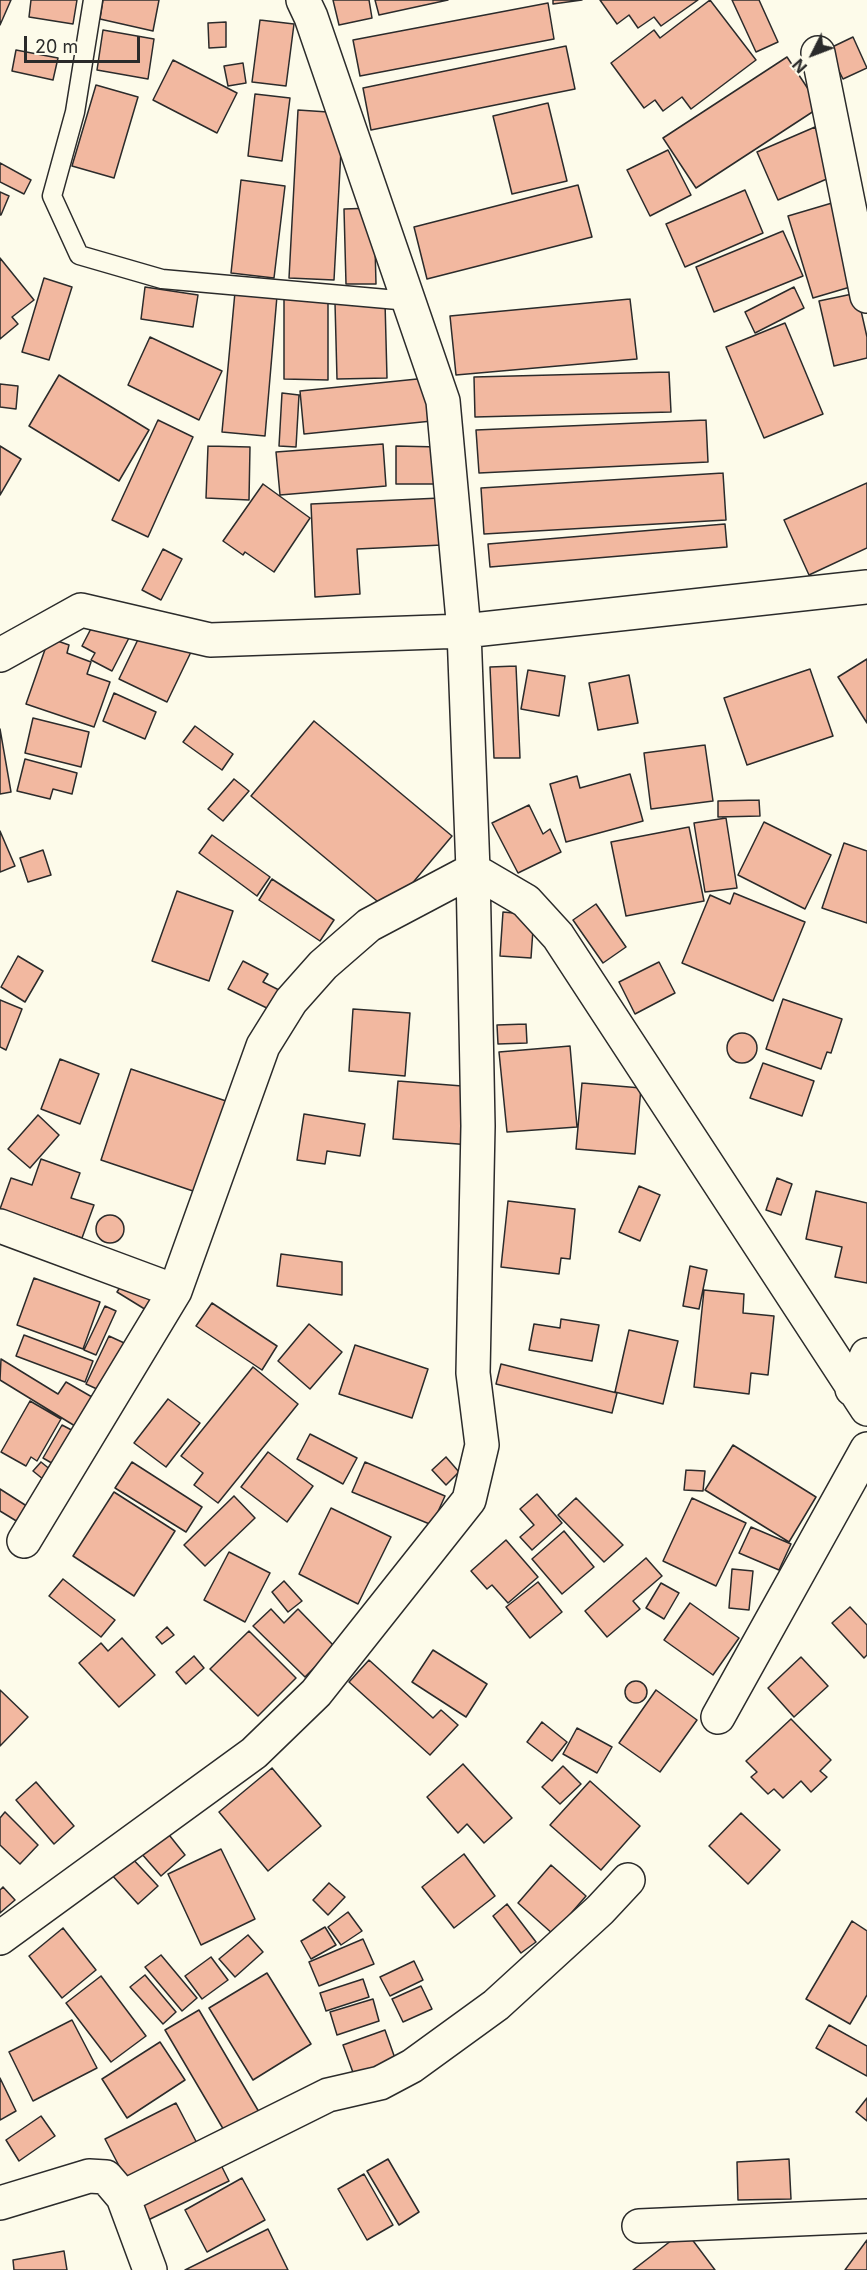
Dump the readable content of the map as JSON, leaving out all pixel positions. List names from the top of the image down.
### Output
{
  "scale_bar": "20 m",
  "north": "bottom left"
}
